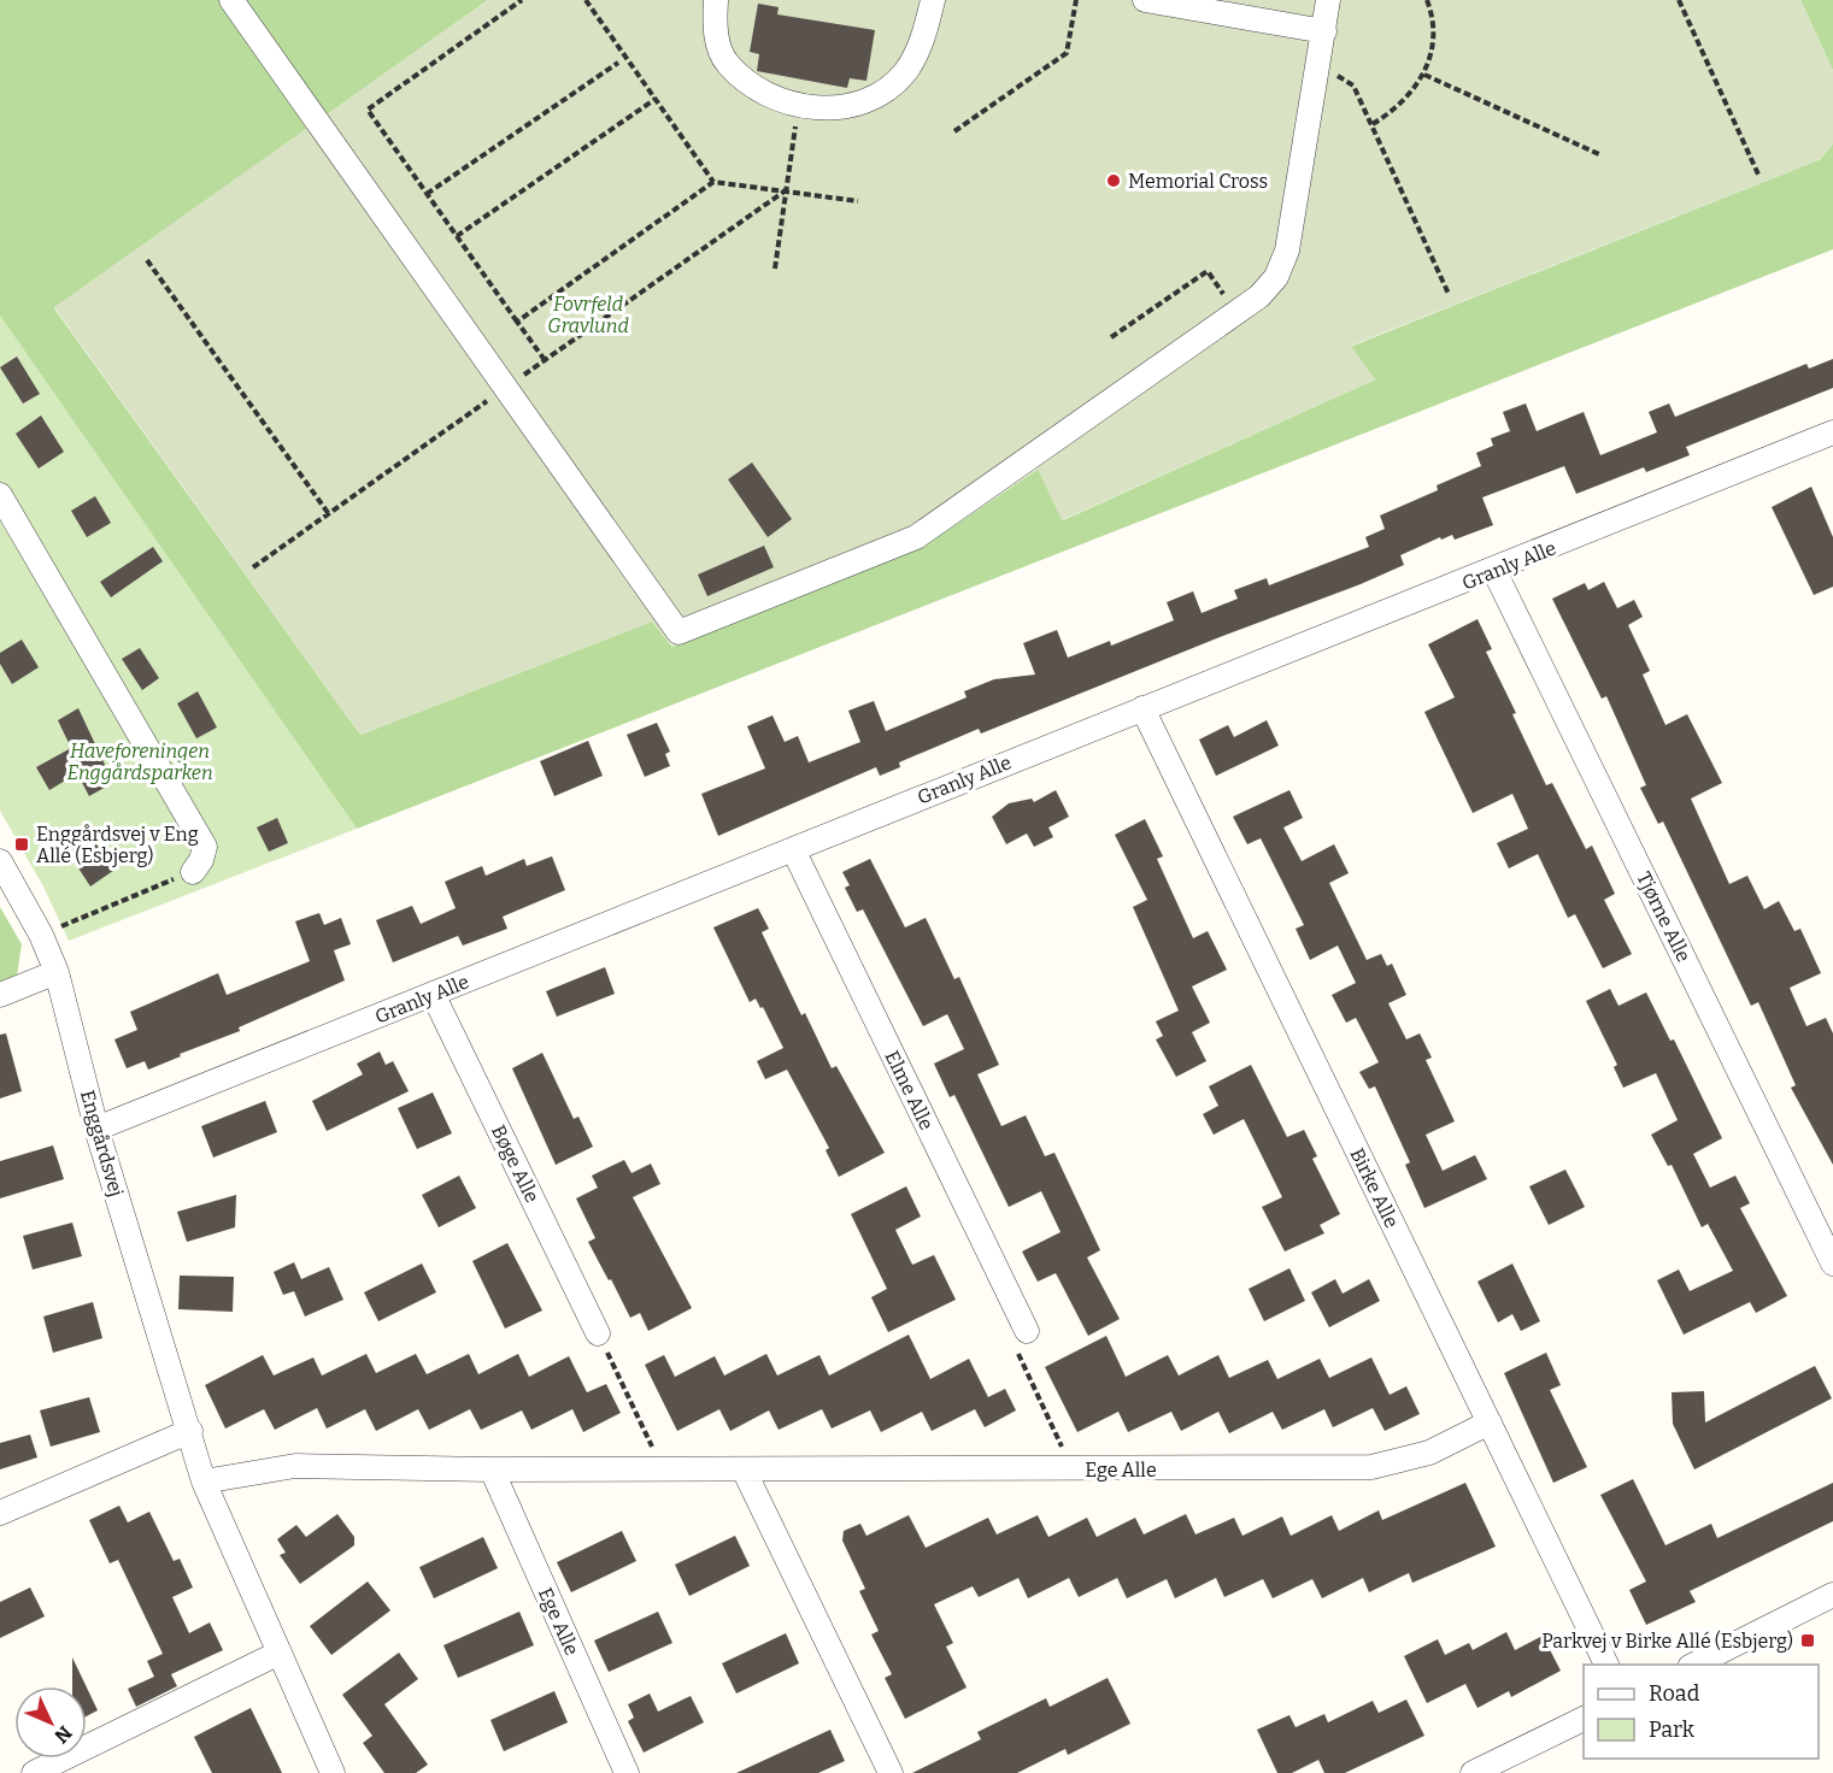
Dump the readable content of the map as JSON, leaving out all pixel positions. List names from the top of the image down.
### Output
{
  "streets": {
    "street": [
      "Granly Alle",
      "Tjørne Alle",
      "Elme Alle",
      "Enggårdsvej",
      "Bøge Alle",
      "Birke Alle",
      "Ege Alle"
    ]
  },
  "crossings": [
    ["Granly Alle", "Tjørne Alle"],
    ["Granly Alle", "Elme Alle"],
    ["Granly Alle", "Enggårdsvej"],
    ["Granly Alle", "Bøge Alle"],
    ["Granly Alle", "Birke Alle"],
    ["Enggårdsvej", "Ege Alle"],
    ["Birke Alle", "Ege Alle"]
  ],
  "parks": ["Fovrfeld Gravlund", "Haveforeningen Enggårdsparken"],
  "places": {
    "other": ["Memorial Cross"],
    "transit": ["Enggårdsvej v Eng Allé (Esbjerg)", "Parkvej v Birke Allé (Esbjerg)"]
  },
  "legend": ["Road", "Park"],
  "north": "bottom right"
}
